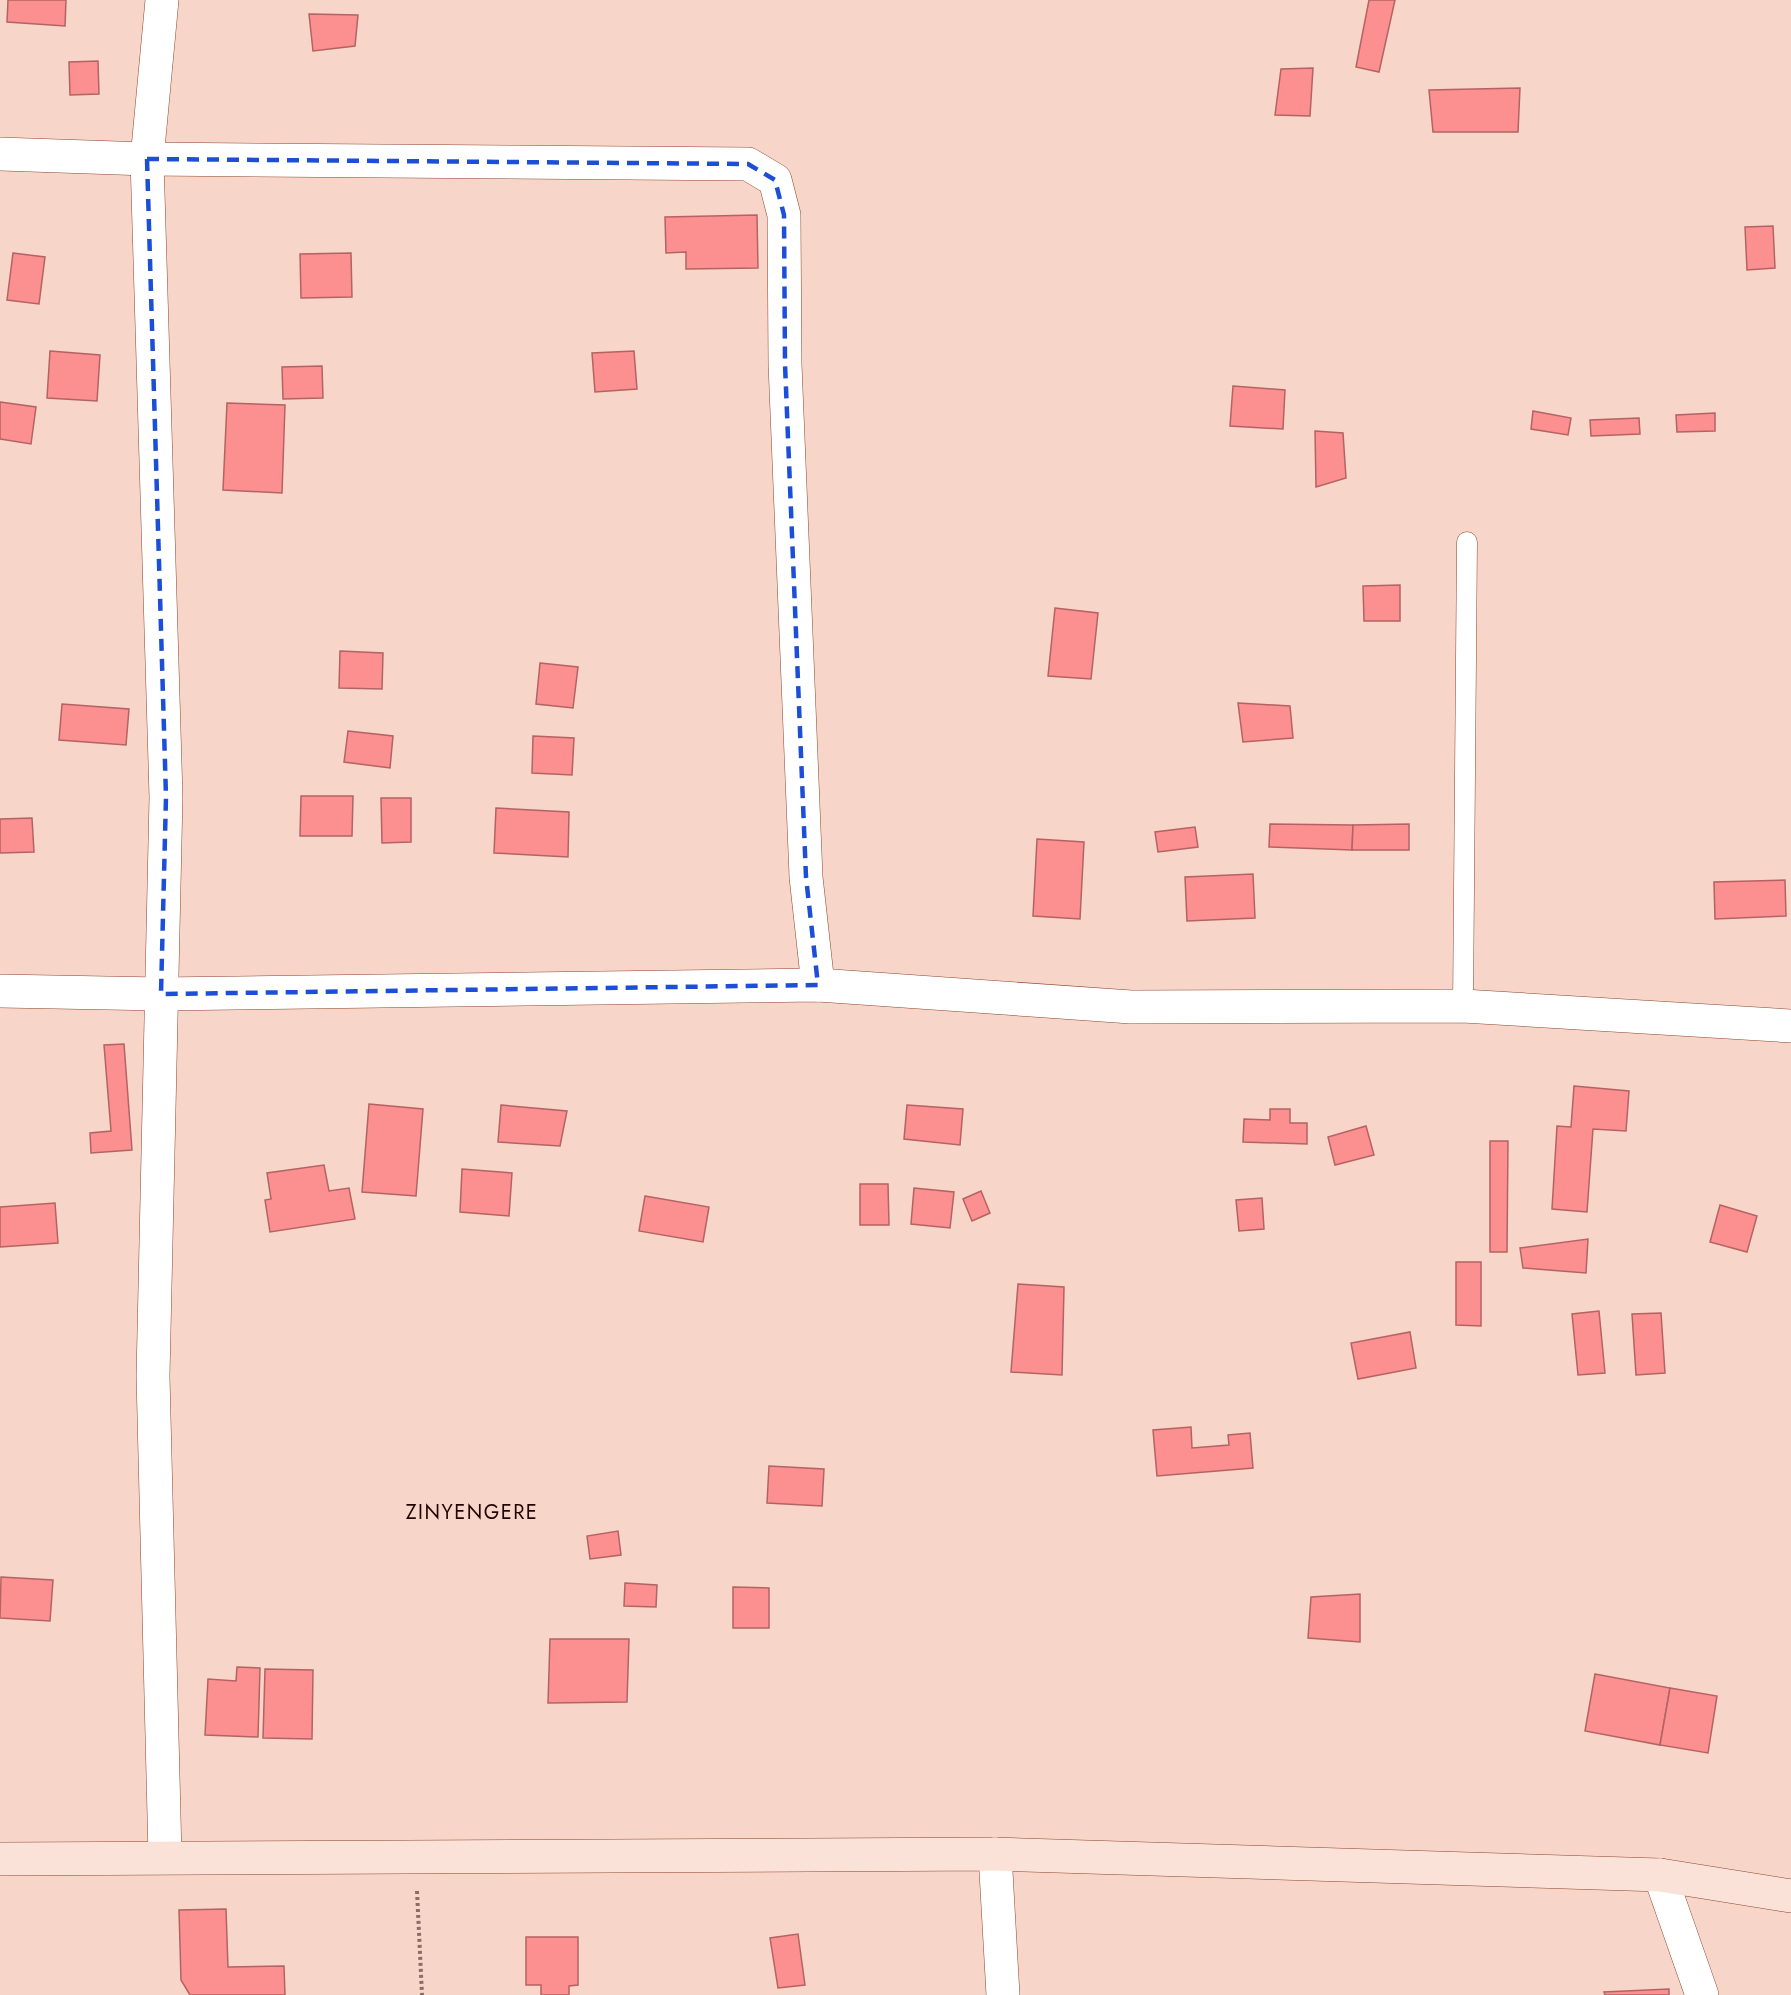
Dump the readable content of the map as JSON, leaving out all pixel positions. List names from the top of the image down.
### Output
{
  "districts": ["ZINYENGERE"]
}
